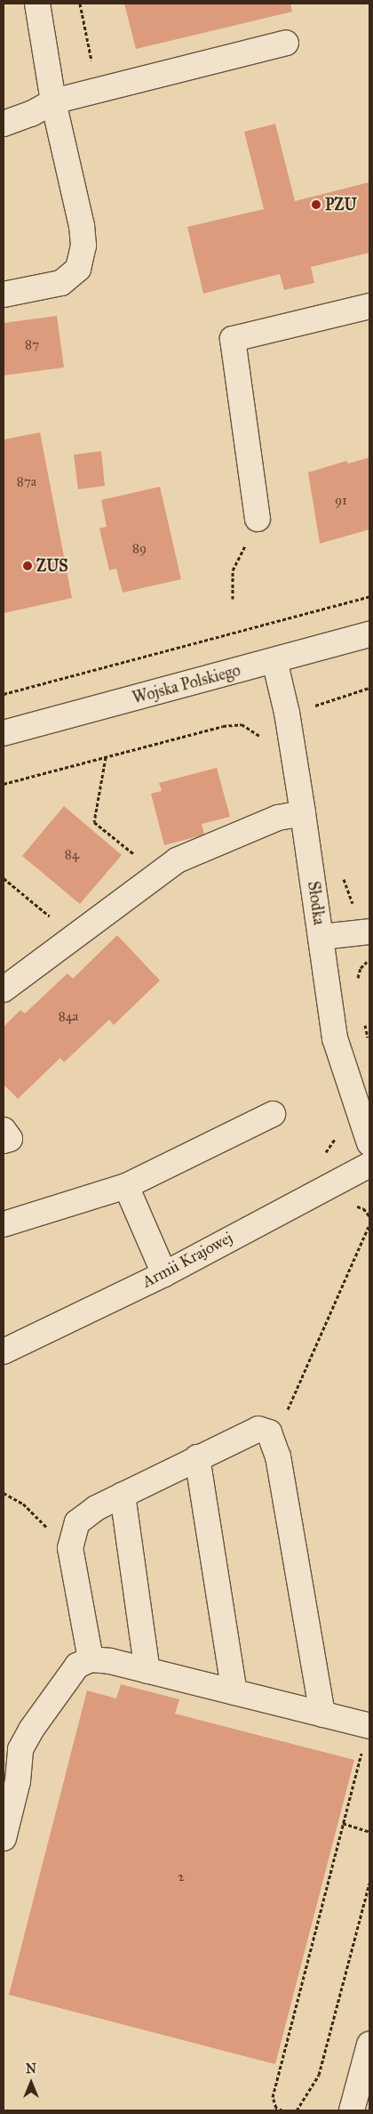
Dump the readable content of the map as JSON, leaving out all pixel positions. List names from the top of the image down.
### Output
{
  "streets": {
    "street": ["Wojska Polskiego", "Słodka", "Armii Krajowej"]
  },
  "crossings": [
    ["Wojska Polskiego", "Słodka"]
  ],
  "places": ["PZU", "ZUS"],
  "house_numbers": [
    "87",
    "87a",
    "91",
    "89",
    "84",
    "84a",
    "2"
  ],
  "north": "top"
}
